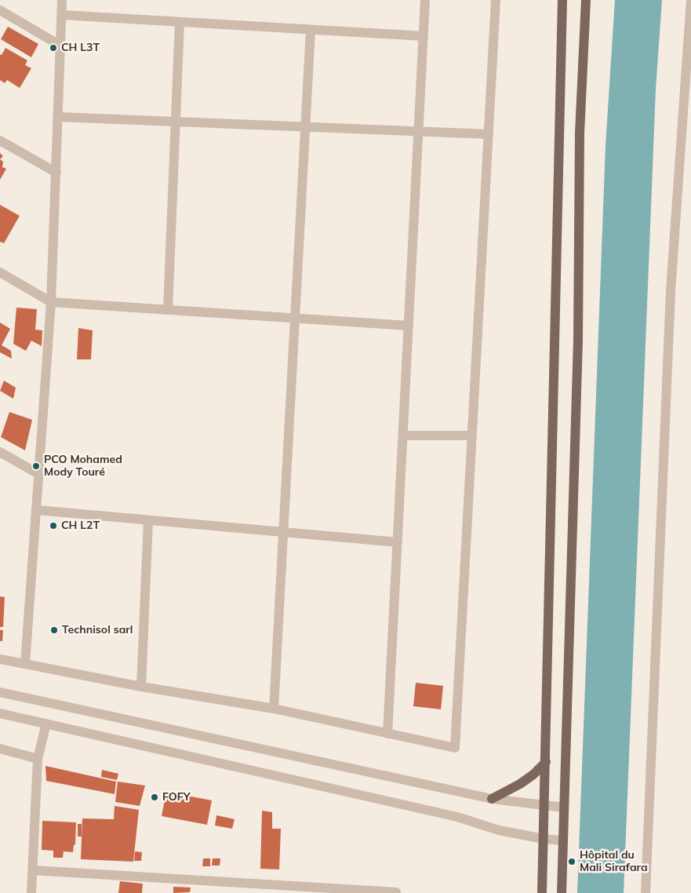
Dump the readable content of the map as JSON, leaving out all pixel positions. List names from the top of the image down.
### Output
{
  "places": [
    "CH L3T",
    "PCO Mohamed Mody Touré",
    "CH L2T",
    "Technisol sarl",
    "FOFY",
    "Hôpital du Mali Sirafara"
  ]
}
